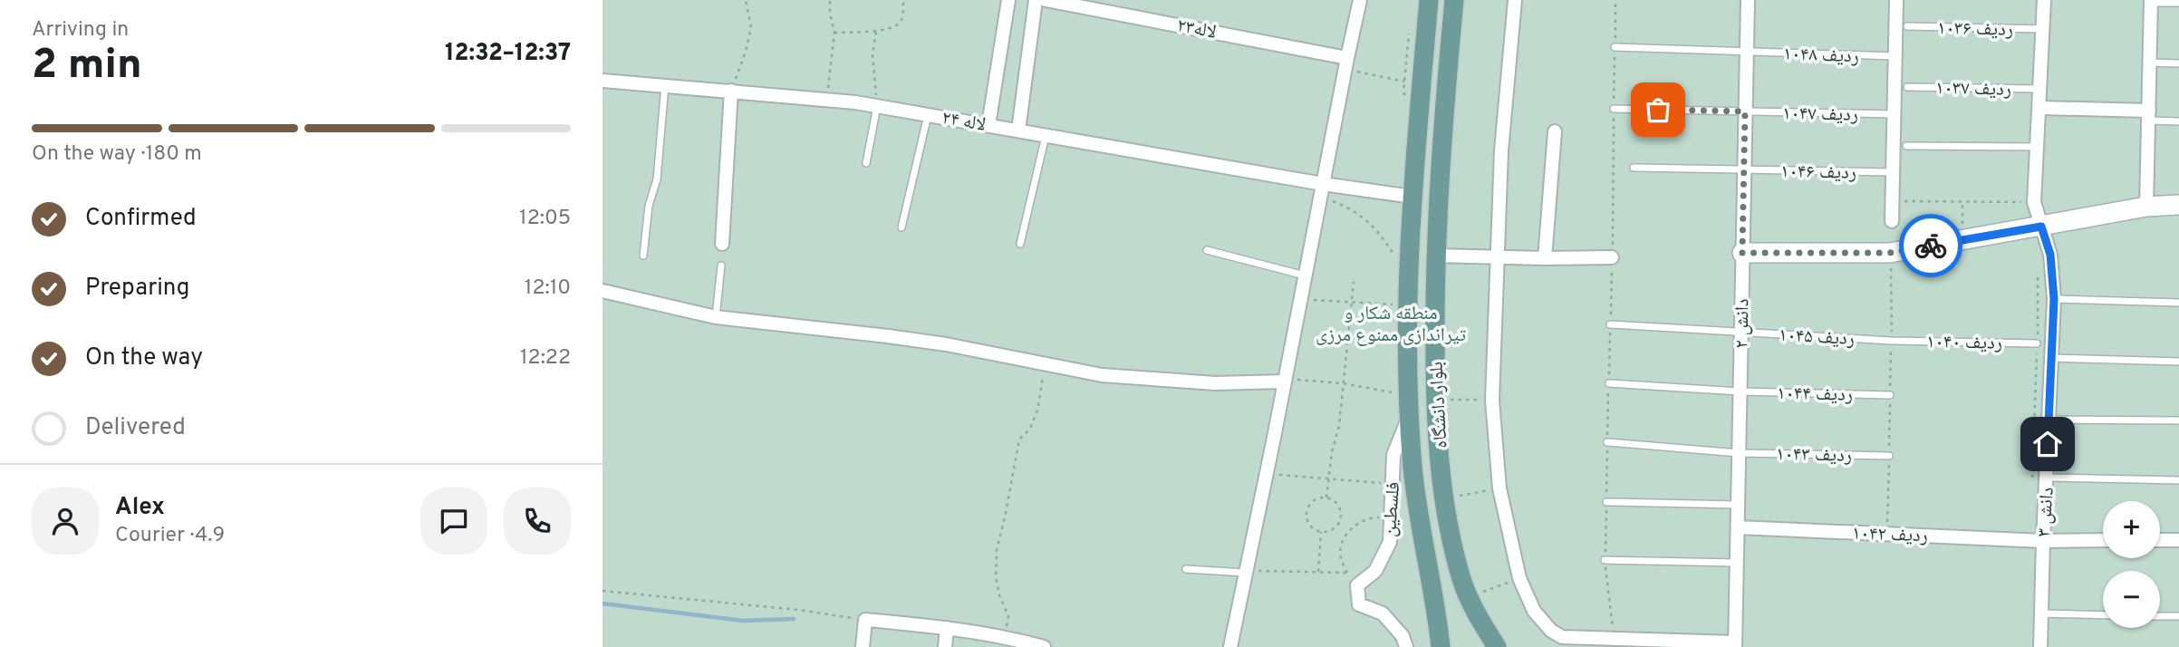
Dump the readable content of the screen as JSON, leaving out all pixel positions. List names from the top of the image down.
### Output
{
  "streets": {
    "main road": ["بلوار دانشگاه"],
    "street": [
      "لاله۲۳",
      "لاله ۲۴",
      "دانش ۲",
      "فلسطین",
      "دانش ۳",
      "ردیف ۱۰۴۲"
    ],
    "lane": [
      "ردیف ۱۰۳۶",
      "ردیف ۱۰۴۸",
      "ردیف ۱۰۳۷",
      "ردیف ۱۰۴۷",
      "ردیف ۱۰۴۶",
      "ردیف ۱۰۴۵",
      "ردیف ۱۰۴۰",
      "ردیف ۱۰۴۴",
      "ردیف ۱۰۴۳"
    ]
  },
  "crossings": [
    ["ردیف ۱۰۳۶", "دانش ۳"],
    ["ردیف ۱۰۴۸", "دانش ۲"],
    ["ردیف ۱۰۳۷", "دانش ۳"],
    ["ردیف ۱۰۴۷", "دانش ۲"],
    ["لاله ۲۴", "بلوار دانشگاه"],
    ["ردیف ۱۰۴۶", "دانش ۲"],
    ["دانش ۲", "ردیف ۱۰۴۵"],
    ["دانش ۲", "ردیف ۱۰۴۴"],
    ["دانش ۲", "ردیف ۱۰۴۳"],
    ["دانش ۲", "ردیف ۱۰۴۲"],
    ["ردیف ۱۰۴۵", "ردیف ۱۰۴۰"],
    ["بلوار دانشگاه", "فلسطین"],
    ["دانش ۳", "ردیف ۱۰۴۲"]
  ],
  "parks": ["منطقه شکار و تیراندازی ممنوع مرزی"],
  "page": {
    "heading": ["2 min", "Arriving in", "12:32–12:37"],
    "panel": ["Alex", "Courier · 4.9"],
    "bar": "On the way · 180 m",
    "list": [
      ["Confirmed", "12:05"],
      ["Preparing", "12:10"],
      ["On the way", "12:22"],
      "Delivered"
    ],
    "map_buttons": ["+", "−"]
  }
}
